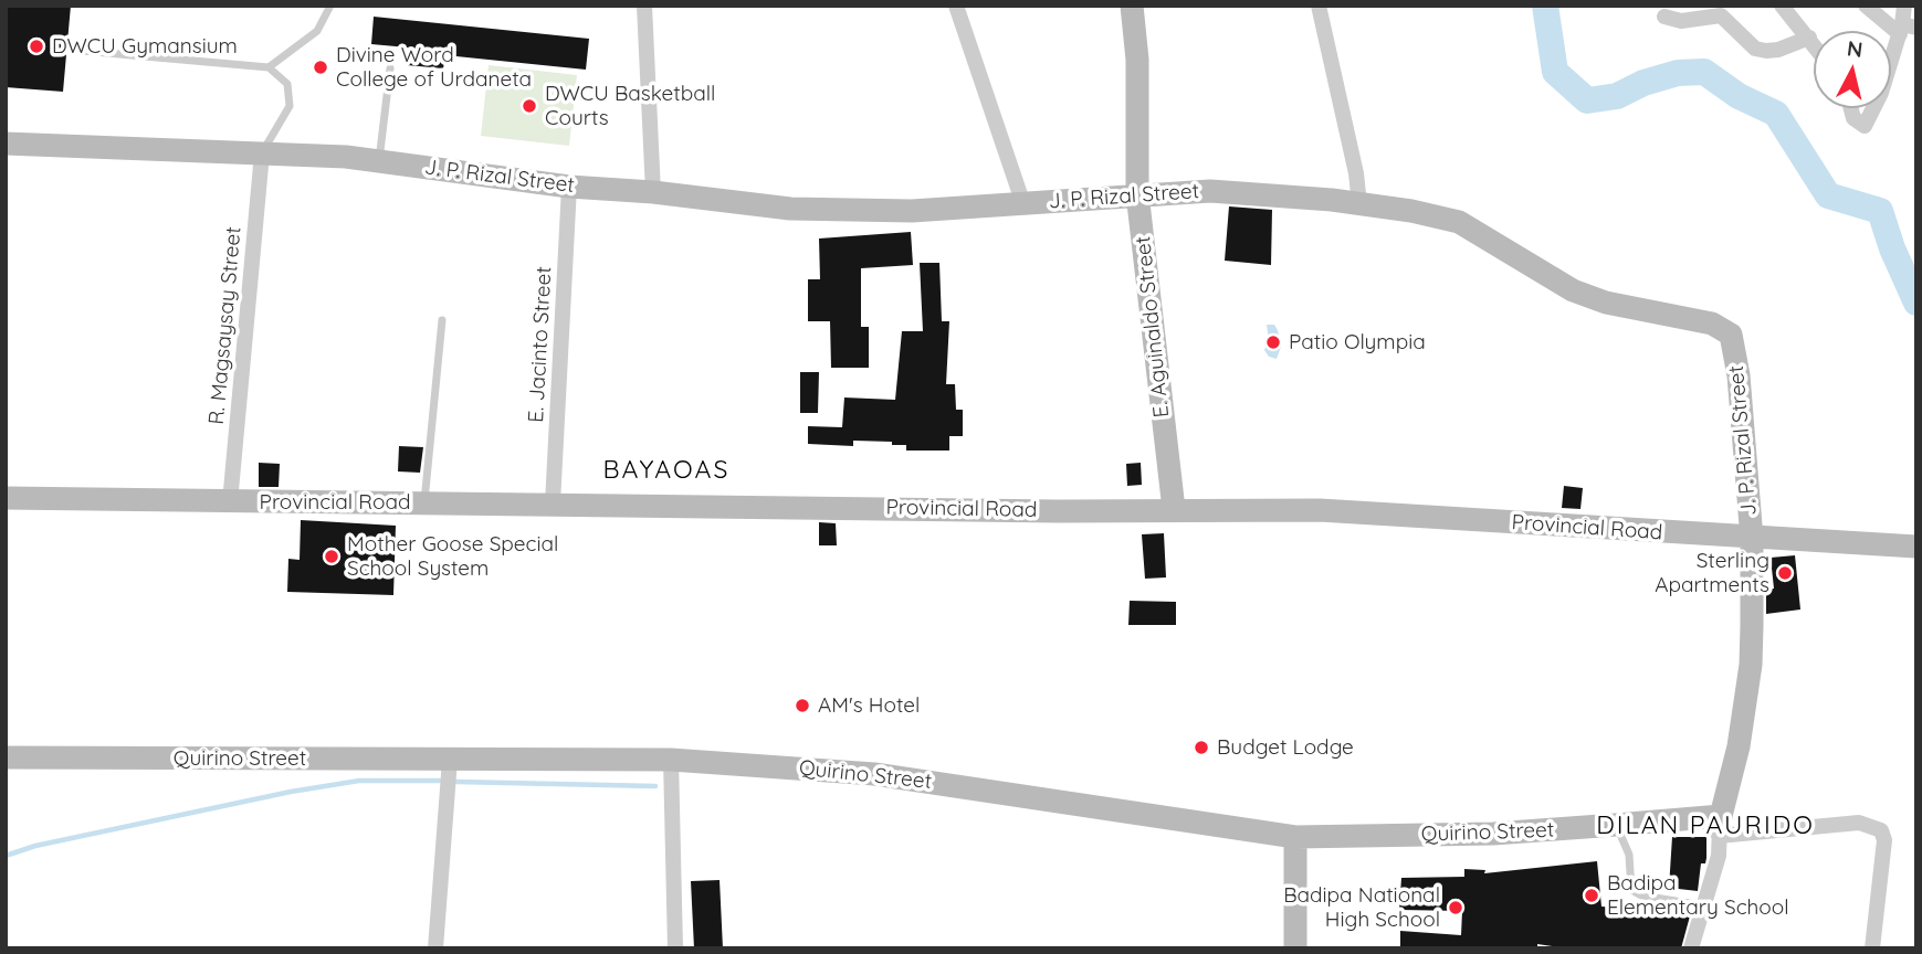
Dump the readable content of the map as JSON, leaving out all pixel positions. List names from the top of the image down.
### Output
{
  "streets": {
    "street": [
      "J. P. Rizal Street",
      "R. Magsaysay Street",
      "E. Aguinaldo Street",
      "E. Jacinto Street",
      "Provincial Road",
      "Quirino Street"
    ]
  },
  "crossings": [
    ["J. P. Rizal Street", "R. Magsaysay Street"],
    ["J. P. Rizal Street", "E. Aguinaldo Street"],
    ["J. P. Rizal Street", "E. Jacinto Street"],
    ["J. P. Rizal Street", "Provincial Road"],
    ["J. P. Rizal Street", "Quirino Street"],
    ["R. Magsaysay Street", "Provincial Road"],
    ["E. Aguinaldo Street", "Provincial Road"],
    ["E. Jacinto Street", "Provincial Road"]
  ],
  "districts": ["BAYAOAS", "DILAN PAURIDO"],
  "places": [
    "DWCU Gymansium",
    "Divine Word College of Urdaneta",
    "DWCU Basketball Courts",
    "Patio Olympia",
    "Mother Goose Special School System",
    "Sterling Apartments",
    "AM's Hotel",
    "Budget Lodge",
    "Badipa Elementary School",
    "Badipa National High School"
  ],
  "north": "top"
}
